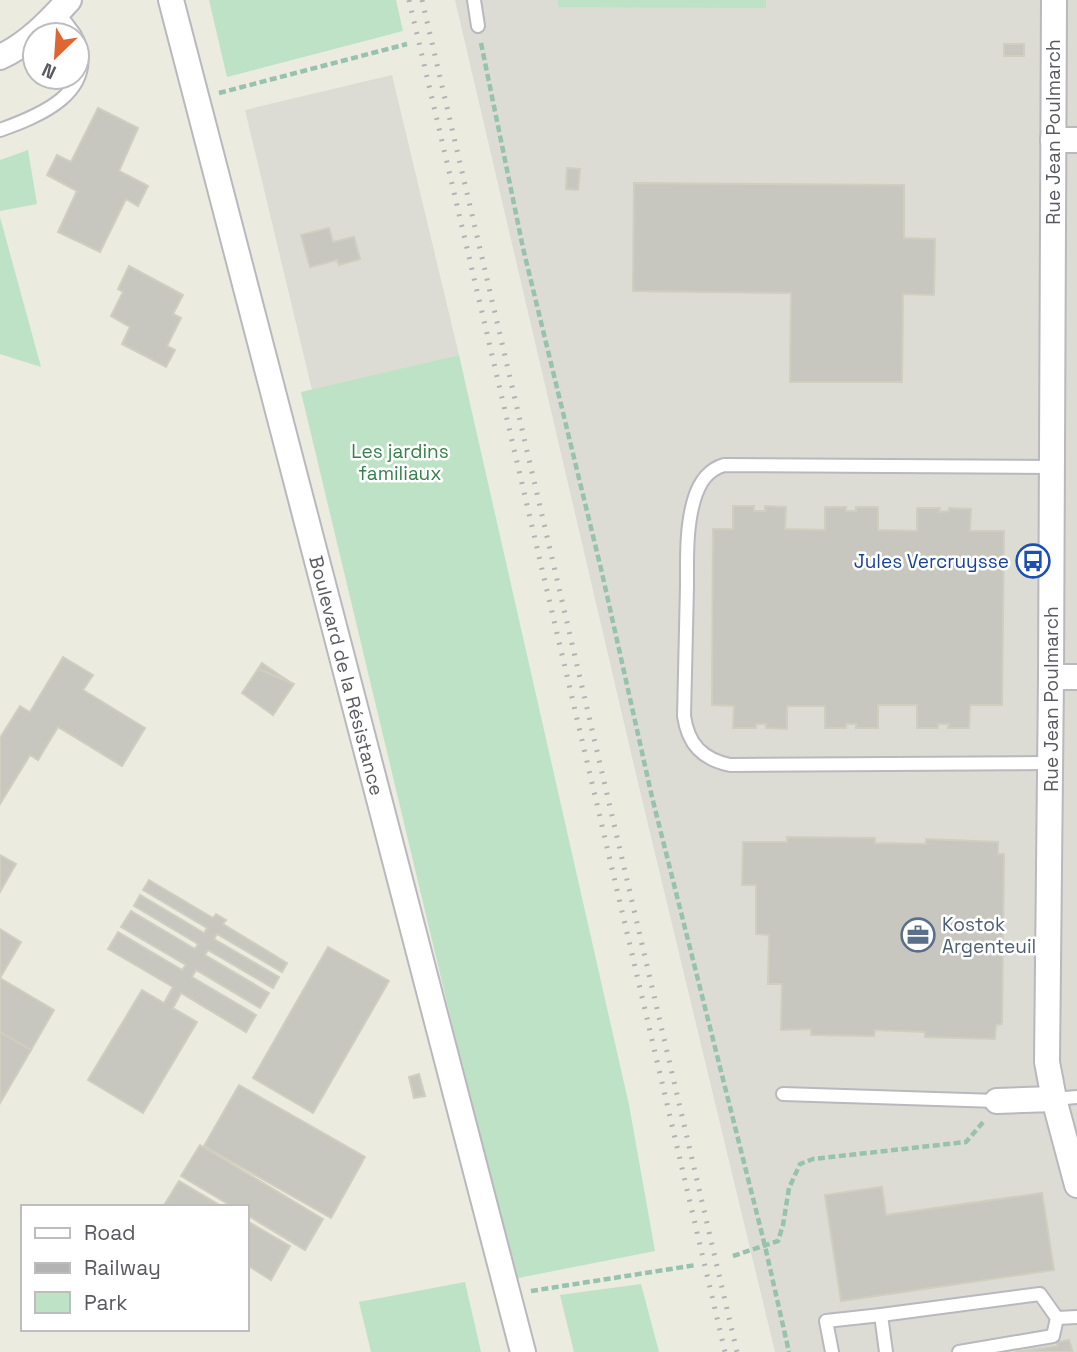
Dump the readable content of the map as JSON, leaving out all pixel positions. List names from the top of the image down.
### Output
{
  "streets": {
    "street": ["Rue Jean Poulmarch", "Boulevard de la Résistance"]
  },
  "parks": ["Les jardins familiaux"],
  "places": {
    "bus stop": ["Jules Vercruysse"],
    "office": ["Kostok Argenteuil"]
  },
  "legend": ["Road", "Railway", "Park"],
  "north": "bottom left"
}
